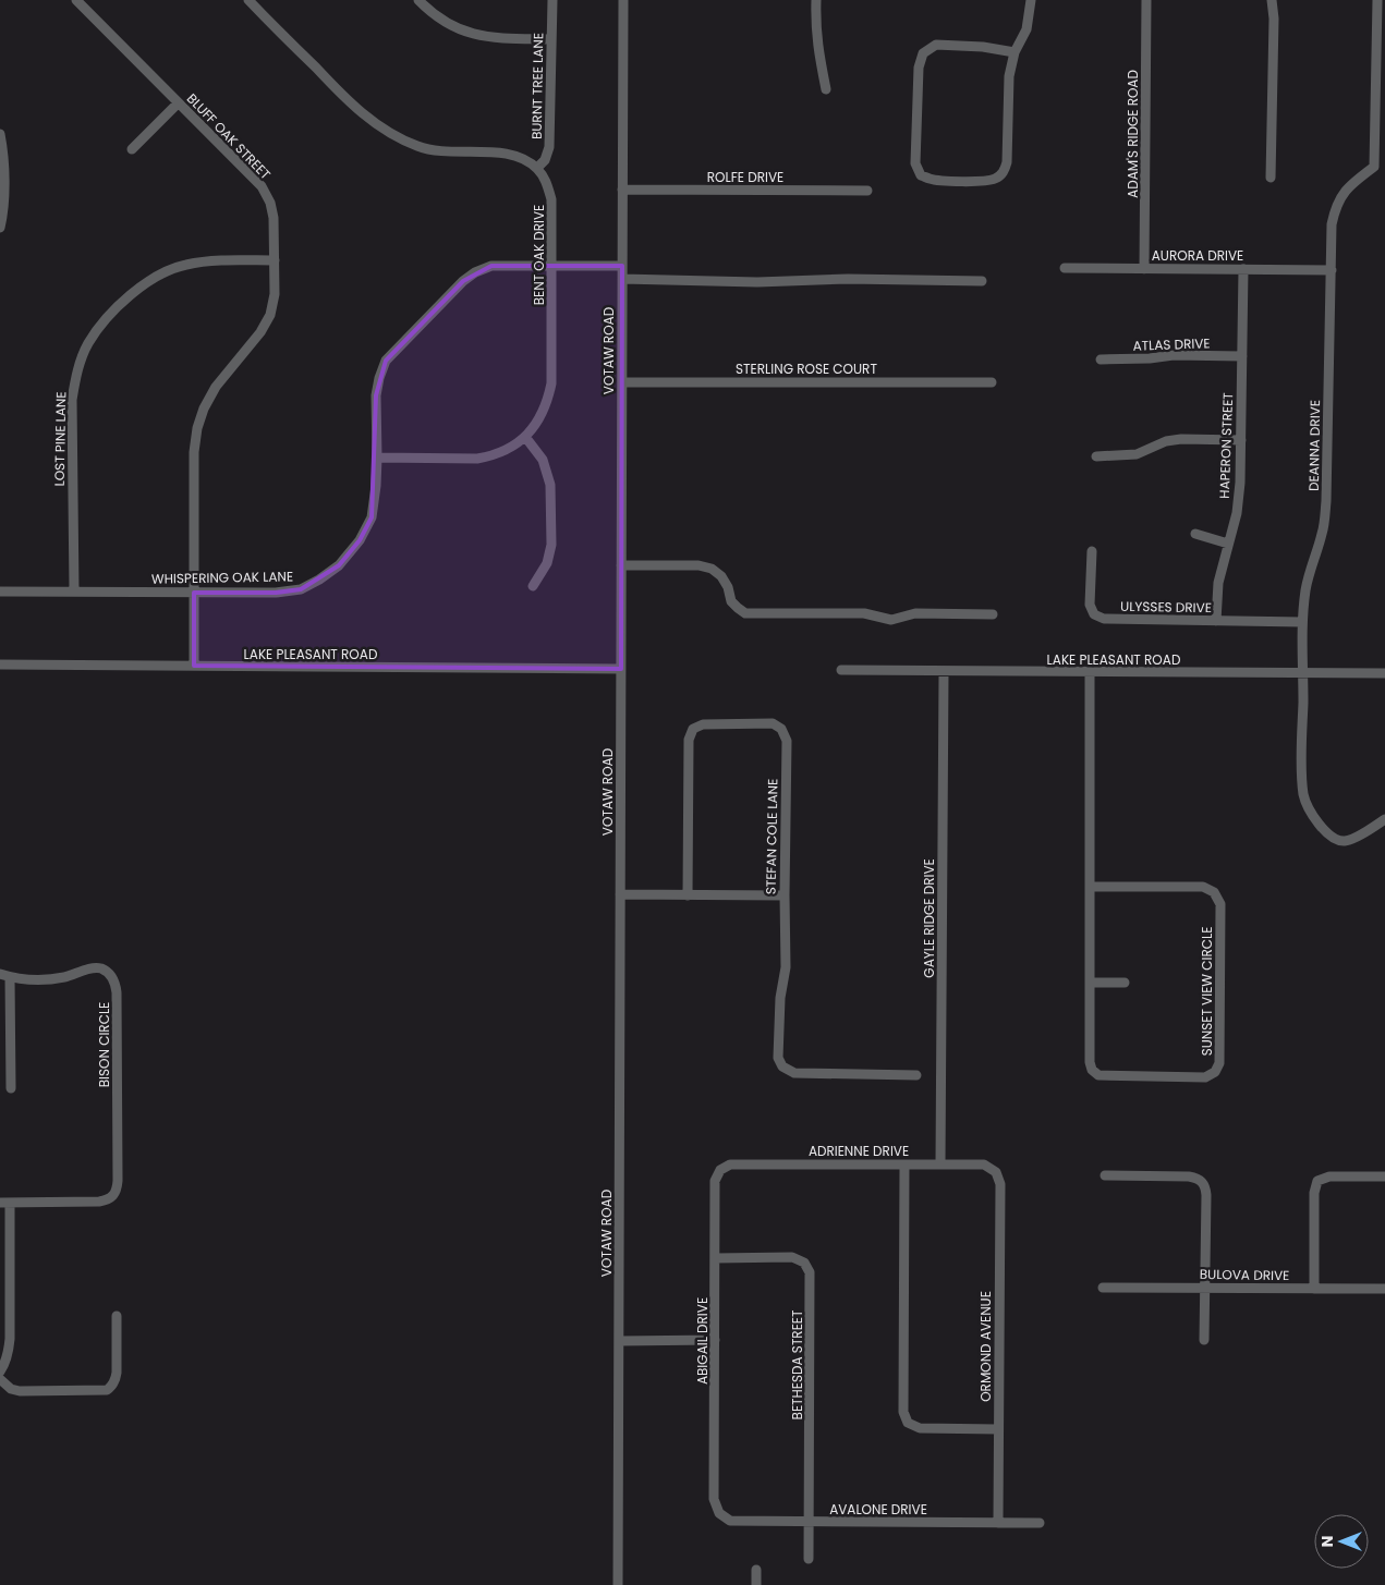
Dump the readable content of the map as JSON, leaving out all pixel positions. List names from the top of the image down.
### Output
{
  "streets": {
    "street": [
      "BURNT TREE LANE",
      "ADAM'S RIDGE ROAD",
      "BLUFF OAK STREET",
      "ROLFE DRIVE",
      "BENT OAK DRIVE",
      "AURORA DRIVE",
      "ATLAS DRIVE",
      "VOTAW ROAD",
      "STERLING ROSE COURT",
      "LOST PINE LANE",
      "HAPERON STREET",
      "DEANNA DRIVE",
      "WHISPERING OAK LANE",
      "ULYSSES DRIVE",
      "LAKE PLEASANT ROAD",
      "STEFAN COLE LANE",
      "GAYLE RIDGE DRIVE",
      "SUNSET VIEW CIRCLE",
      "BISON CIRCLE",
      "ADRIENNE DRIVE",
      "BULOVA DRIVE",
      "ABIGAIL DRIVE",
      "ORMOND AVENUE",
      "BETHESDA STREET",
      "AVALONE DRIVE"
    ]
  },
  "crossings": [
    ["BURNT TREE LANE", "BENT OAK DRIVE"],
    ["ADAM'S RIDGE ROAD", "AURORA DRIVE"],
    ["BLUFF OAK STREET", "LOST PINE LANE"],
    ["BLUFF OAK STREET", "WHISPERING OAK LANE"],
    ["BLUFF OAK STREET", "LAKE PLEASANT ROAD"],
    ["ROLFE DRIVE", "VOTAW ROAD"],
    ["BENT OAK DRIVE", "WHISPERING OAK LANE"],
    ["AURORA DRIVE", "HAPERON STREET"],
    ["AURORA DRIVE", "DEANNA DRIVE"],
    ["ATLAS DRIVE", "HAPERON STREET"],
    ["VOTAW ROAD", "STERLING ROSE COURT"],
    ["VOTAW ROAD", "WHISPERING OAK LANE"],
    ["VOTAW ROAD", "LAKE PLEASANT ROAD"],
    ["LOST PINE LANE", "WHISPERING OAK LANE"],
    ["HAPERON STREET", "ULYSSES DRIVE"],
    ["DEANNA DRIVE", "ULYSSES DRIVE"],
    ["DEANNA DRIVE", "LAKE PLEASANT ROAD"],
    ["LAKE PLEASANT ROAD", "GAYLE RIDGE DRIVE"],
    ["LAKE PLEASANT ROAD", "SUNSET VIEW CIRCLE"],
    ["GAYLE RIDGE DRIVE", "ADRIENNE DRIVE"],
    ["ADRIENNE DRIVE", "ABIGAIL DRIVE"],
    ["ADRIENNE DRIVE", "ORMOND AVENUE"],
    ["ABIGAIL DRIVE", "BETHESDA STREET"],
    ["ABIGAIL DRIVE", "AVALONE DRIVE"],
    ["ORMOND AVENUE", "AVALONE DRIVE"],
    ["BETHESDA STREET", "AVALONE DRIVE"]
  ],
  "north": "left"
}
